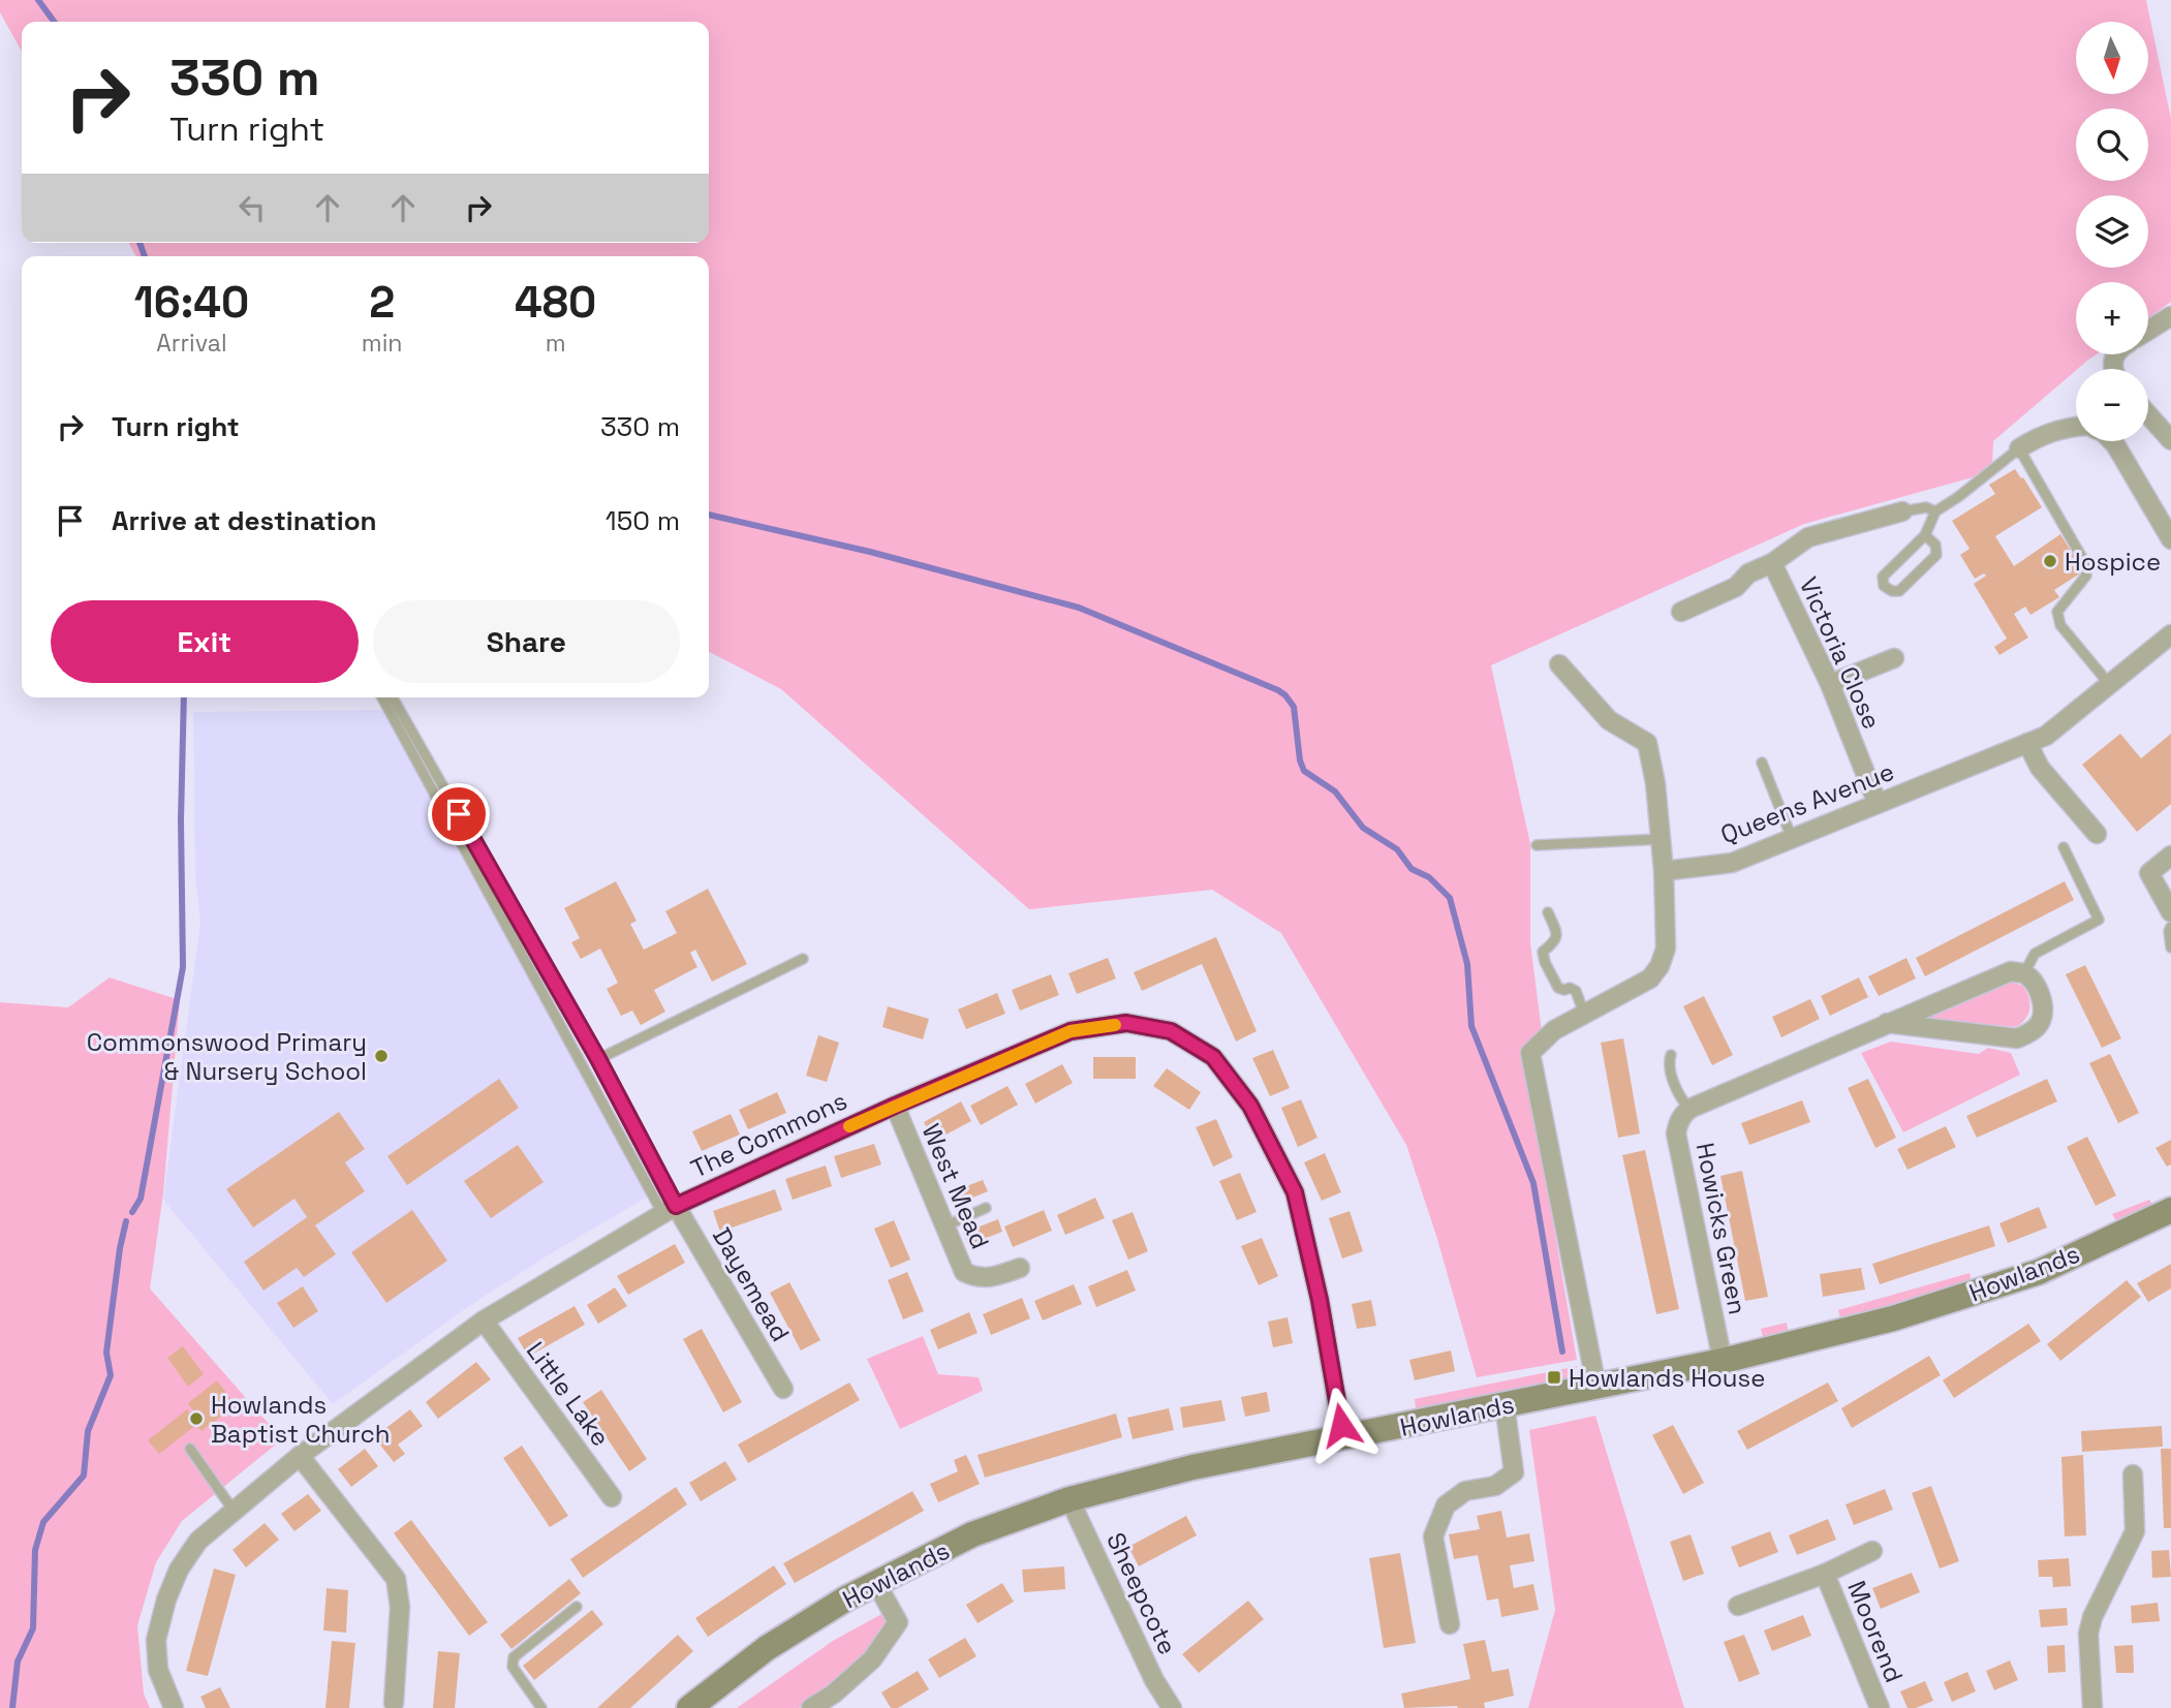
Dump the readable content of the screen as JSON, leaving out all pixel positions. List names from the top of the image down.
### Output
{
  "streets": {
    "street": [
      "Victoria Close",
      "Queens Avenue",
      "The Commons",
      "West Mead",
      "Howicks Green",
      "Howlands",
      "Dayemead",
      "Little Lake",
      "Sheepcote",
      "Moorend"
    ]
  },
  "crossings": [
    ["Victoria Close", "Queens Avenue"],
    ["The Commons", "West Mead"],
    ["The Commons", "Howlands"],
    ["The Commons", "Dayemead"],
    ["The Commons", "Little Lake"],
    ["Howicks Green", "Howlands"],
    ["Howlands", "Sheepcote"]
  ],
  "places": {
    "other": ["Hospice", "Commonswood Primary & Nursery School", "Howlands Baptist Church"],
    "transit": ["Howlands House"]
  },
  "north": "bottom",
  "page": {
    "map_buttons": ["+", "−"],
    "turn": ["330 m", "Turn right"],
    "eta": [
      "16:40",
      "Arrival",
      "2",
      "min",
      "480",
      "m"
    ],
    "list": [
      {
        "name": "Turn right",
        "value": "330 m"
      },
      {
        "name": "Arrive at destination",
        "value": "150 m"
      }
    ],
    "buttons": ["Exit", "Share"]
  }
}
